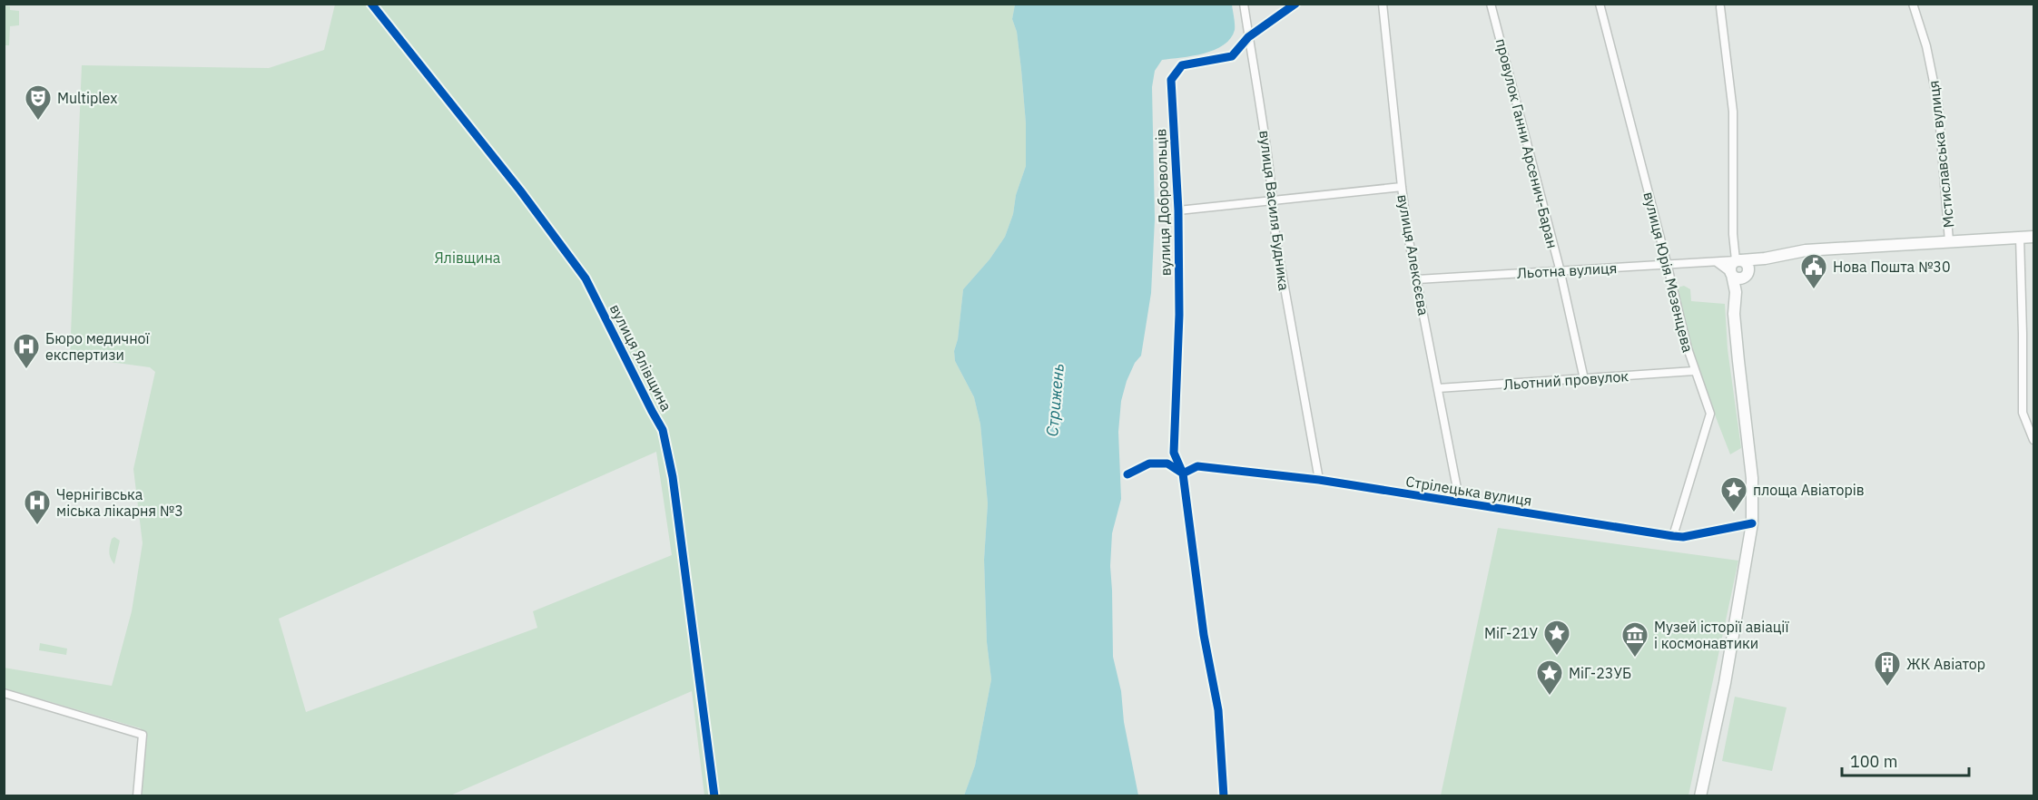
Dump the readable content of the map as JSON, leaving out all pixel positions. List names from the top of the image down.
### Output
{
  "streets": {
    "street": [
      "провулок Ганни Арсенич-Баран",
      "Мстиславська вулиця",
      "вулиця Добровольців",
      "вулиця Василя Будника",
      "вулиця Алексєєва",
      "Льотна вулиця",
      "вулиця Юрія Мезенцева",
      "вулиця Ялівщина",
      "Льотний провулок",
      "Стрілецька вулиця"
    ]
  },
  "crossings": [
    ["провулок Ганни Арсенич-Баран", "Льотна вулиця"],
    ["провулок Ганни Арсенич-Баран", "Льотний провулок"],
    ["Мстиславська вулиця", "Льотна вулиця"],
    ["вулиця Добровольців", "вулиця Василя Будника"],
    ["вулиця Добровольців", "Стрілецька вулиця"],
    ["вулиця Василя Будника", "Стрілецька вулиця"],
    ["вулиця Алексєєва", "Льотна вулиця"],
    ["вулиця Алексєєва", "Льотний провулок"],
    ["вулиця Алексєєва", "Стрілецька вулиця"],
    ["Льотна вулиця", "вулиця Юрія Мезенцева"],
    ["Льотна вулиця", "Стрілецька вулиця"],
    ["вулиця Юрія Мезенцева", "Льотний провулок"],
    ["вулиця Юрія Мезенцева", "Стрілецька вулиця"]
  ],
  "water": ["Стрижень"],
  "parks": ["Ялівщина"],
  "places": {
    "theatre": ["Multiplex"],
    "public building": ["Нова Пошта №30"],
    "hospital": ["Бюро медичної експертизи", "Чернігівська міська лікарня №3"],
    "place": ["площа Авіаторів", "МіГ-21У", "МіГ-23УБ"],
    "museum": ["Музей історії авіації і космонавтики"],
    "building": ["ЖК Авіатор"]
  },
  "scale_bar": "100 m"
}
